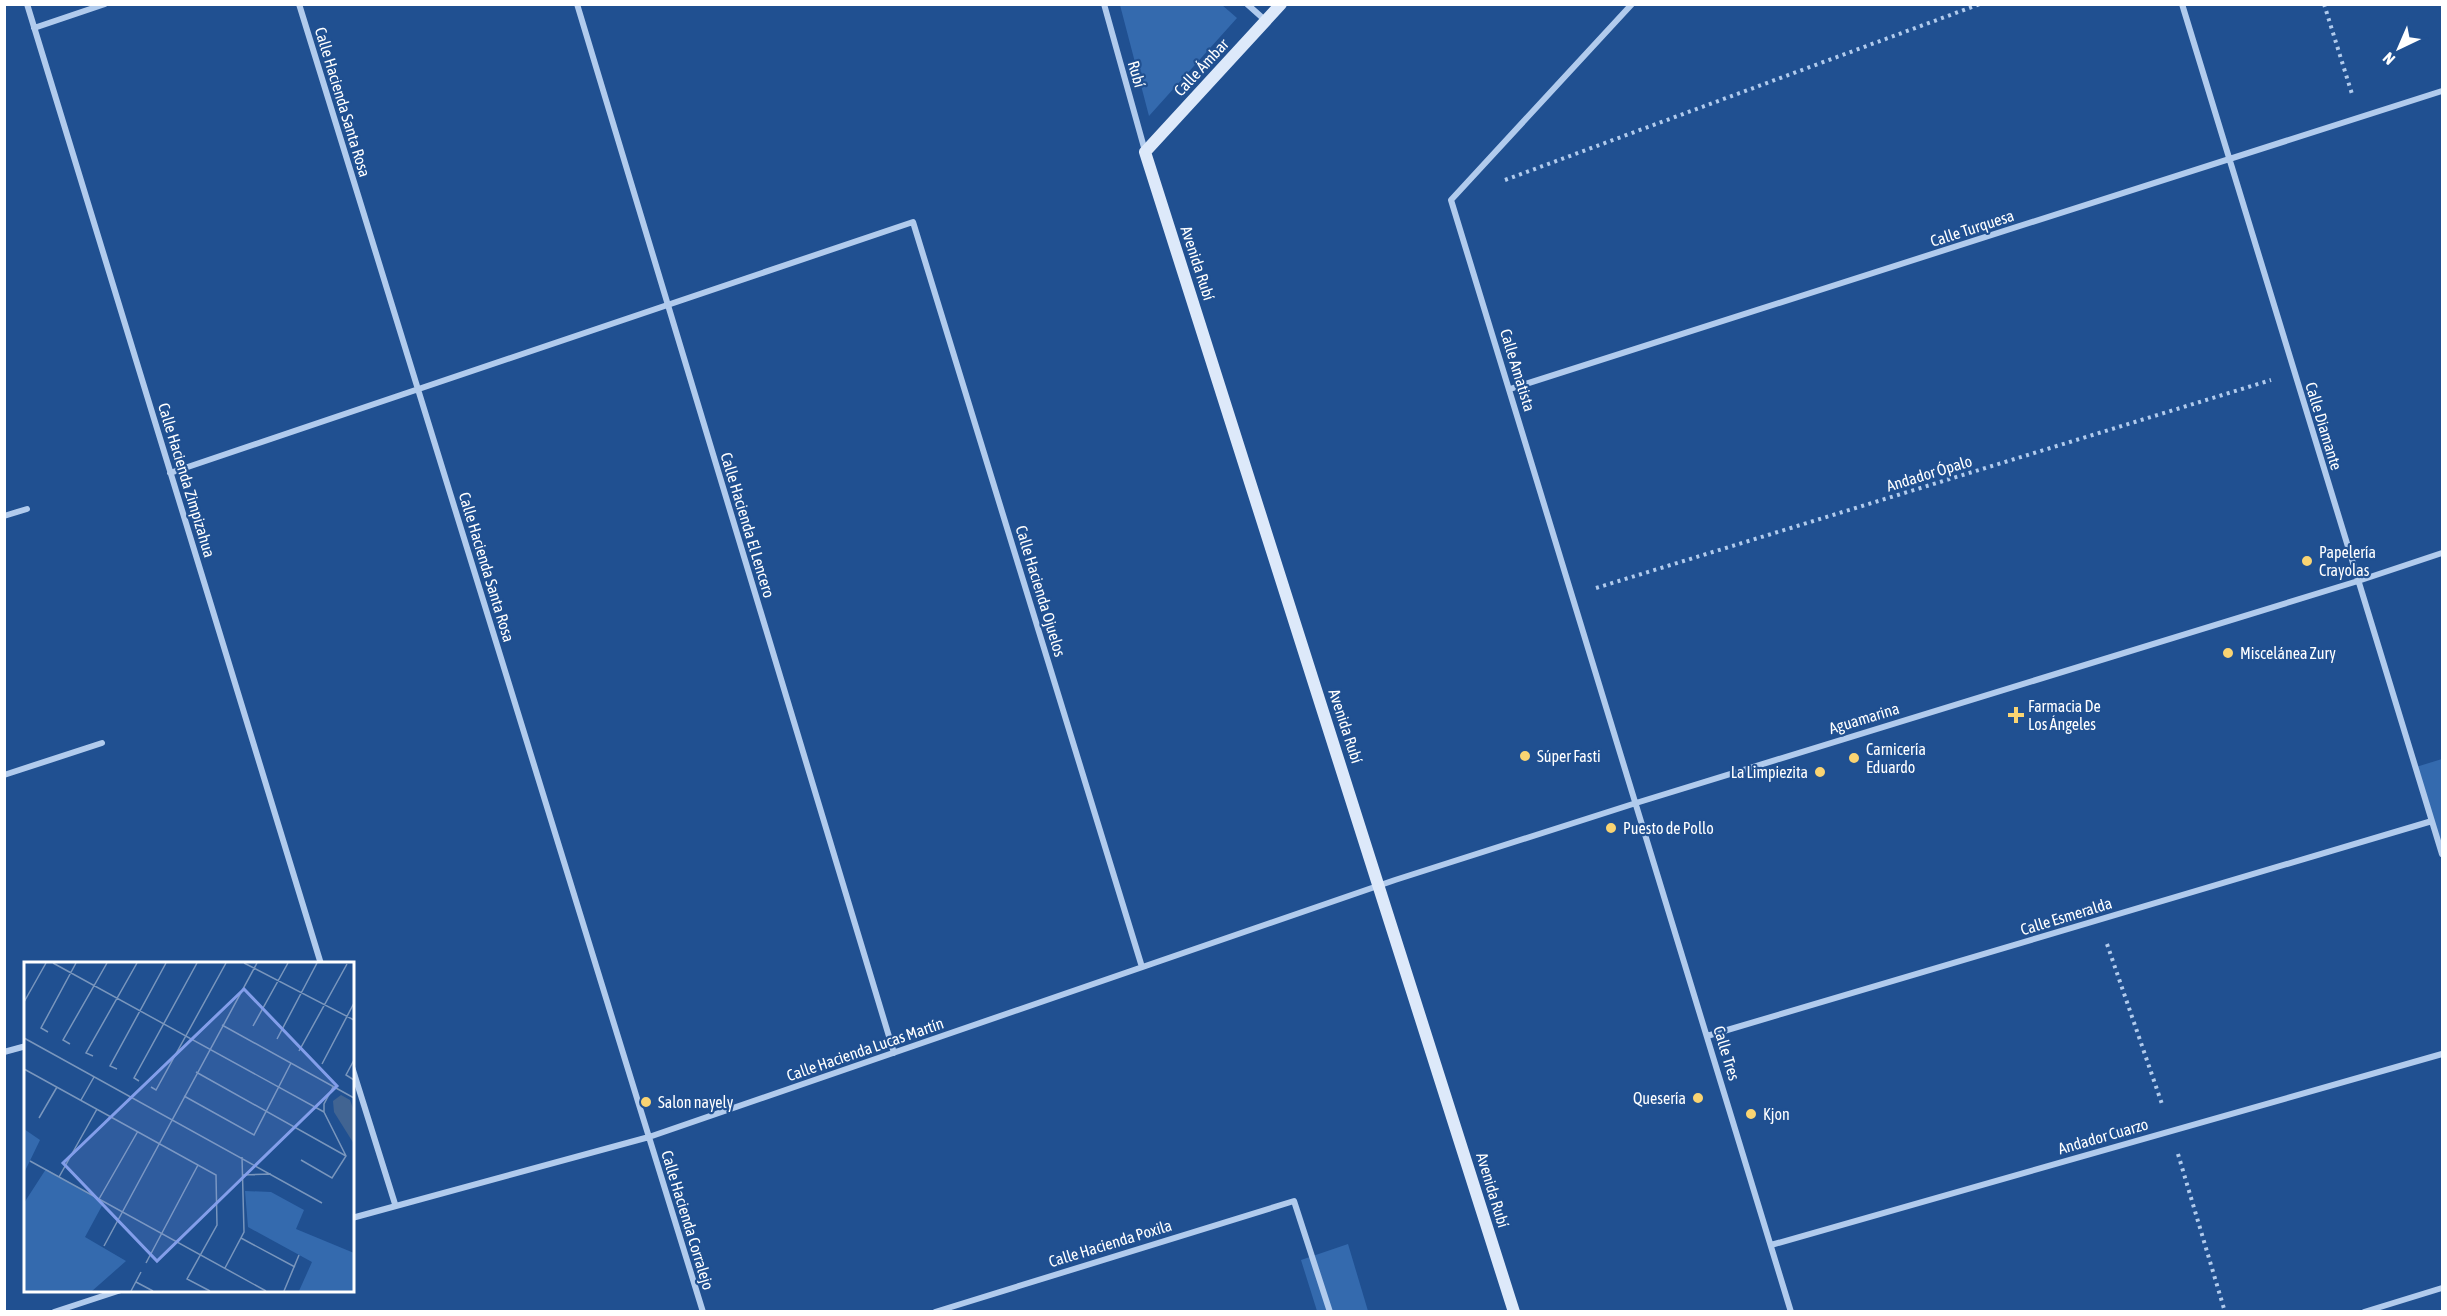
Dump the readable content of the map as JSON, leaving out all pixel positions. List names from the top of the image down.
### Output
{
  "streets": {
    "street": [
      "Calle Ámbar",
      "Rubí",
      "Calle Hacienda Santa Rosa",
      "Calle Turquesa",
      "Avenida Rubí",
      "Calle Amatista",
      "Calle Diamante",
      "Calle Hacienda Zimpizahua",
      "Calle Hacienda El Lencero",
      "Calle Hacienda Ojuelos",
      "Aguamarina",
      "Calle Esmeralda",
      "Calle Hacienda Lucas Martín",
      "Calle Tres",
      "Andador Cuarzo",
      "Calle Hacienda Corralejo",
      "Calle Hacienda Poxila"
    ],
    "path": ["Andador Ópalo"]
  },
  "crossings": [
    ["Calle Ámbar", "Rubí"],
    ["Calle Ámbar", "Avenida Rubí"],
    ["Rubí", "Avenida Rubí"],
    ["Calle Hacienda Santa Rosa", "Calle Hacienda Lucas Martín"],
    ["Calle Hacienda Santa Rosa", "Calle Hacienda Corralejo"],
    ["Calle Turquesa", "Calle Amatista"],
    ["Calle Turquesa", "Calle Diamante"],
    ["Avenida Rubí", "Aguamarina"],
    ["Avenida Rubí", "Calle Hacienda Lucas Martín"],
    ["Calle Amatista", "Andador Ópalo"],
    ["Calle Amatista", "Aguamarina"],
    ["Calle Amatista", "Calle Tres"],
    ["Calle Diamante", "Andador Ópalo"],
    ["Calle Diamante", "Aguamarina"],
    ["Calle Diamante", "Calle Esmeralda"],
    ["Calle Hacienda El Lencero", "Calle Hacienda Ojuelos"],
    ["Calle Hacienda El Lencero", "Calle Hacienda Lucas Martín"],
    ["Calle Hacienda Ojuelos", "Calle Hacienda Lucas Martín"],
    ["Aguamarina", "Calle Hacienda Lucas Martín"],
    ["Aguamarina", "Calle Tres"],
    ["Calle Esmeralda", "Calle Tres"],
    ["Calle Hacienda Lucas Martín", "Calle Hacienda Corralejo"],
    ["Calle Tres", "Andador Cuarzo"]
  ],
  "places": {
    "other": [
      "Papelería Crayolas",
      "Miscelánea Zury",
      "Súper Fasti",
      "Carnicería Eduardo",
      "La Limpiezita",
      "Puesto de Pollo",
      "Quesería",
      "Salon nayely",
      "Kjon"
    ],
    "health": ["Farmacia De Los Ángeles"]
  },
  "north": "bottom left"
}
